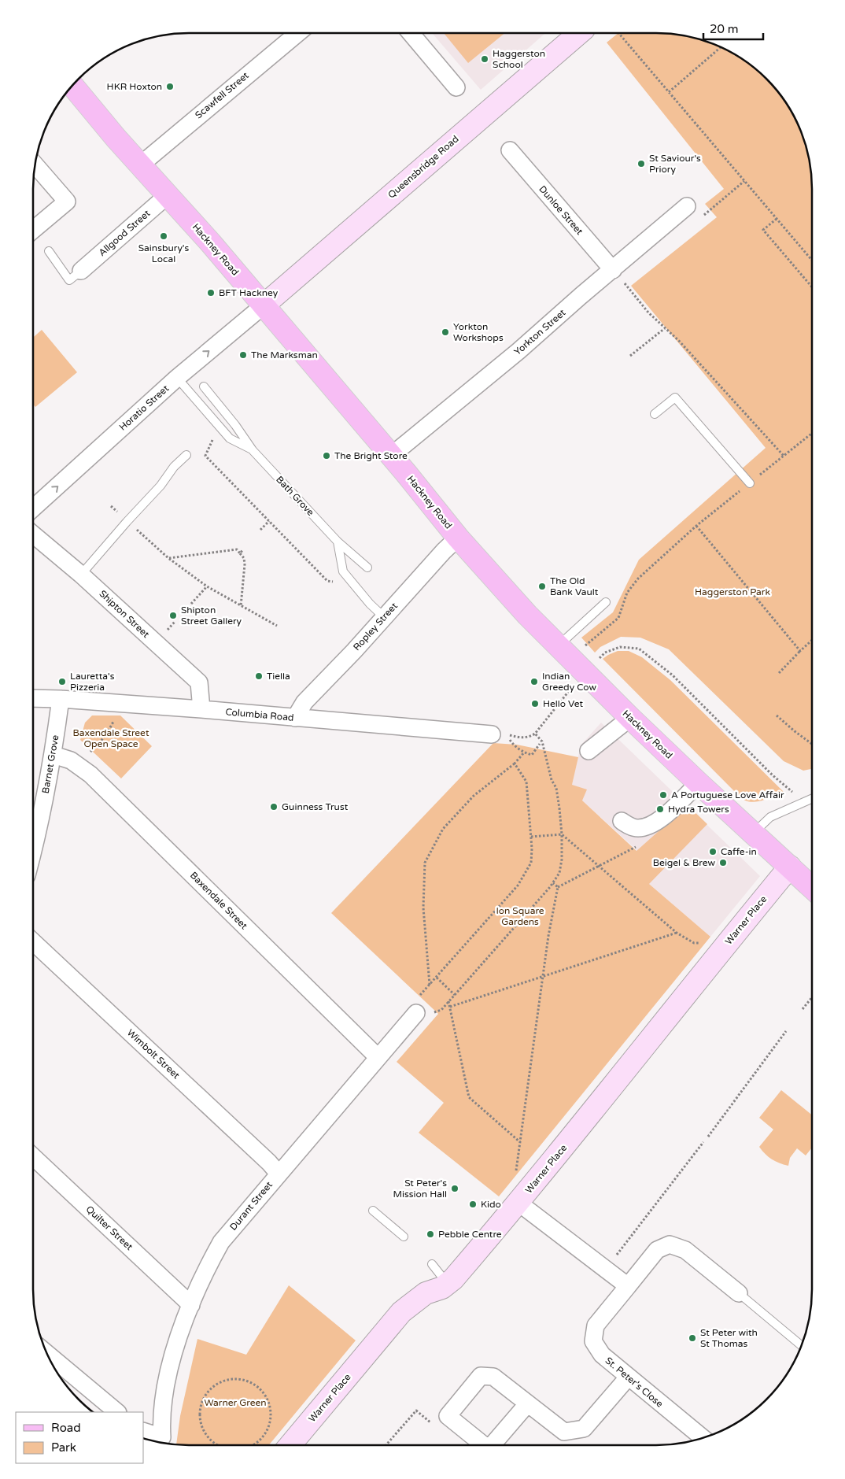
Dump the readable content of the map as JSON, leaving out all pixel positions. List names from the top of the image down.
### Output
{
  "streets": {
    "main road": ["Queensbridge Road", "Hackney Road", "Warner Place"],
    "street": [
      "Scawfell Street",
      "Dunloe Street",
      "Allgood Street",
      "Yorkton Street",
      "Horatio Street",
      "Shipton Street",
      "Ropley Street",
      "Columbia Road",
      "Barnet Grove",
      "Baxendale Street",
      "Wimbolt Street",
      "Durant Street",
      "Quilter Street",
      "St. Peter's Close"
    ],
    "lane": ["Bath Grove"]
  },
  "crossings": [
    ["Scawfell Street", "Hackney Road"],
    ["Queensbridge Road", "Hackney Road"],
    ["Queensbridge Road", "Horatio Street"],
    ["Dunloe Street", "Yorkton Street"],
    ["Allgood Street", "Hackney Road"],
    ["Hackney Road", "Yorkton Street"],
    ["Hackney Road", "Horatio Street"],
    ["Hackney Road", "Ropley Street"],
    ["Hackney Road", "Warner Place"],
    ["Horatio Street", "Bath Grove"],
    ["Shipton Street", "Columbia Road"],
    ["Ropley Street", "Columbia Road"],
    ["Columbia Road", "Barnet Grove"],
    ["Barnet Grove", "Baxendale Street"],
    ["Baxendale Street", "Durant Street"],
    ["Wimbolt Street", "Durant Street"],
    ["Durant Street", "Quilter Street"]
  ],
  "one_way": ["Horatio Street"],
  "parks": [
    "Haggerston Park",
    "Baxendale Street Open Space",
    "Ion Square Gardens",
    "Warner Green"
  ],
  "places": [
    "Haggerston School",
    "HKR Hoxton",
    "St Saviour's Priory",
    "Sainsbury's Local",
    "BFT Hackney",
    "Yorkton Workshops",
    "The Marksman",
    "The Bright Store",
    "The Old Bank Vault",
    "Shipton Street Gallery",
    "Tiella",
    "Lauretta's Pizzeria",
    "Indian Greedy Cow",
    "Hello Vet",
    "A Portuguese Love Affair",
    "Guinness Trust",
    "Hydra Towers",
    "Caffe-in",
    "Beigel & Brew",
    "St Peter's Mission Hall",
    "Kido",
    "Pebble Centre",
    "St Peter with St Thomas"
  ],
  "legend": ["Road", "Park"],
  "scale_bar": "20 m"
}
